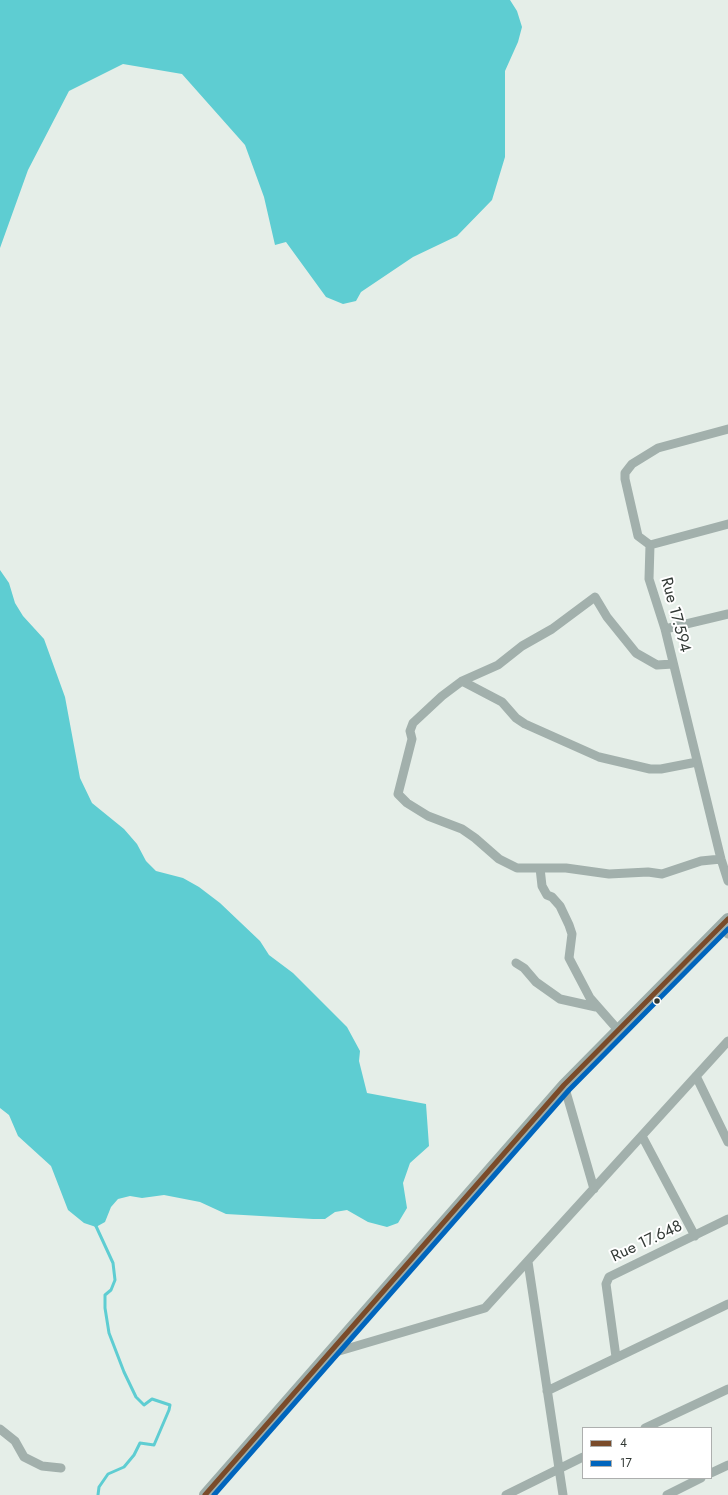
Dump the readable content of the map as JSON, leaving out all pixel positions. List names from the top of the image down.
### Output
{
  "streets": {
    "street": ["Rue 17.594", "Rue 17.648"]
  },
  "lines": ["transit line 4", "transit line 17"],
  "legend": ["4", "17"]
}
